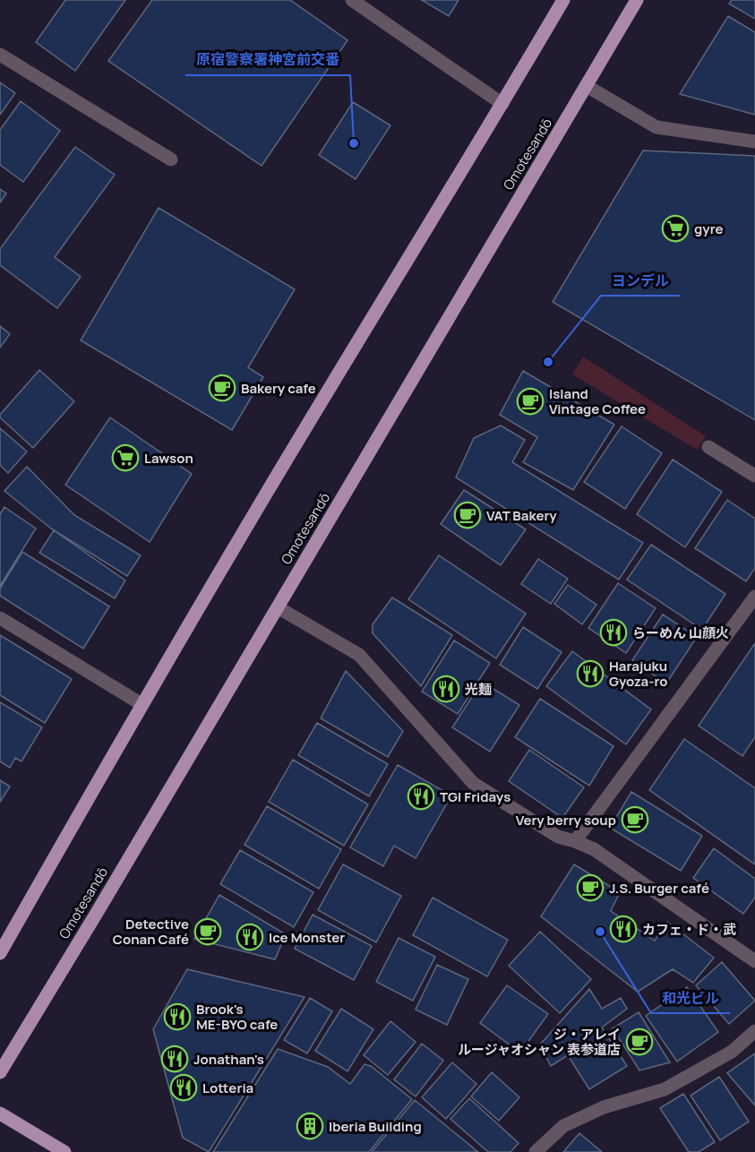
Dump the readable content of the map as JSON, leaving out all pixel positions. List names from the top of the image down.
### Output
{
  "streets": {
    "main road": ["Omotesandō"]
  },
  "places": {
    "other": ["原宿警察署神宮前交番", "ヨンデル", "和光ビル"],
    "supermarket": ["gyre", "Lawson"],
    "cafe": [
      "Bakery cafe",
      "Island Vintage Coffee",
      "VAT Bakery",
      "Very berry soup",
      "J.S. Burger café",
      "Detective Conan Café",
      "ジ・アレイ ルージャオシャン 表参道店"
    ],
    "restaurant": [
      "らーめん 山顔火",
      "Harajuku Gyoza-ro",
      "光麺",
      "TGI Fridays",
      "カフェ・ド・武",
      "Ice Monster",
      "Brook's ME-BYO cafe",
      "Jonathan's",
      "Lotteria"
    ],
    "building": ["Iberia Building"]
  }
}
